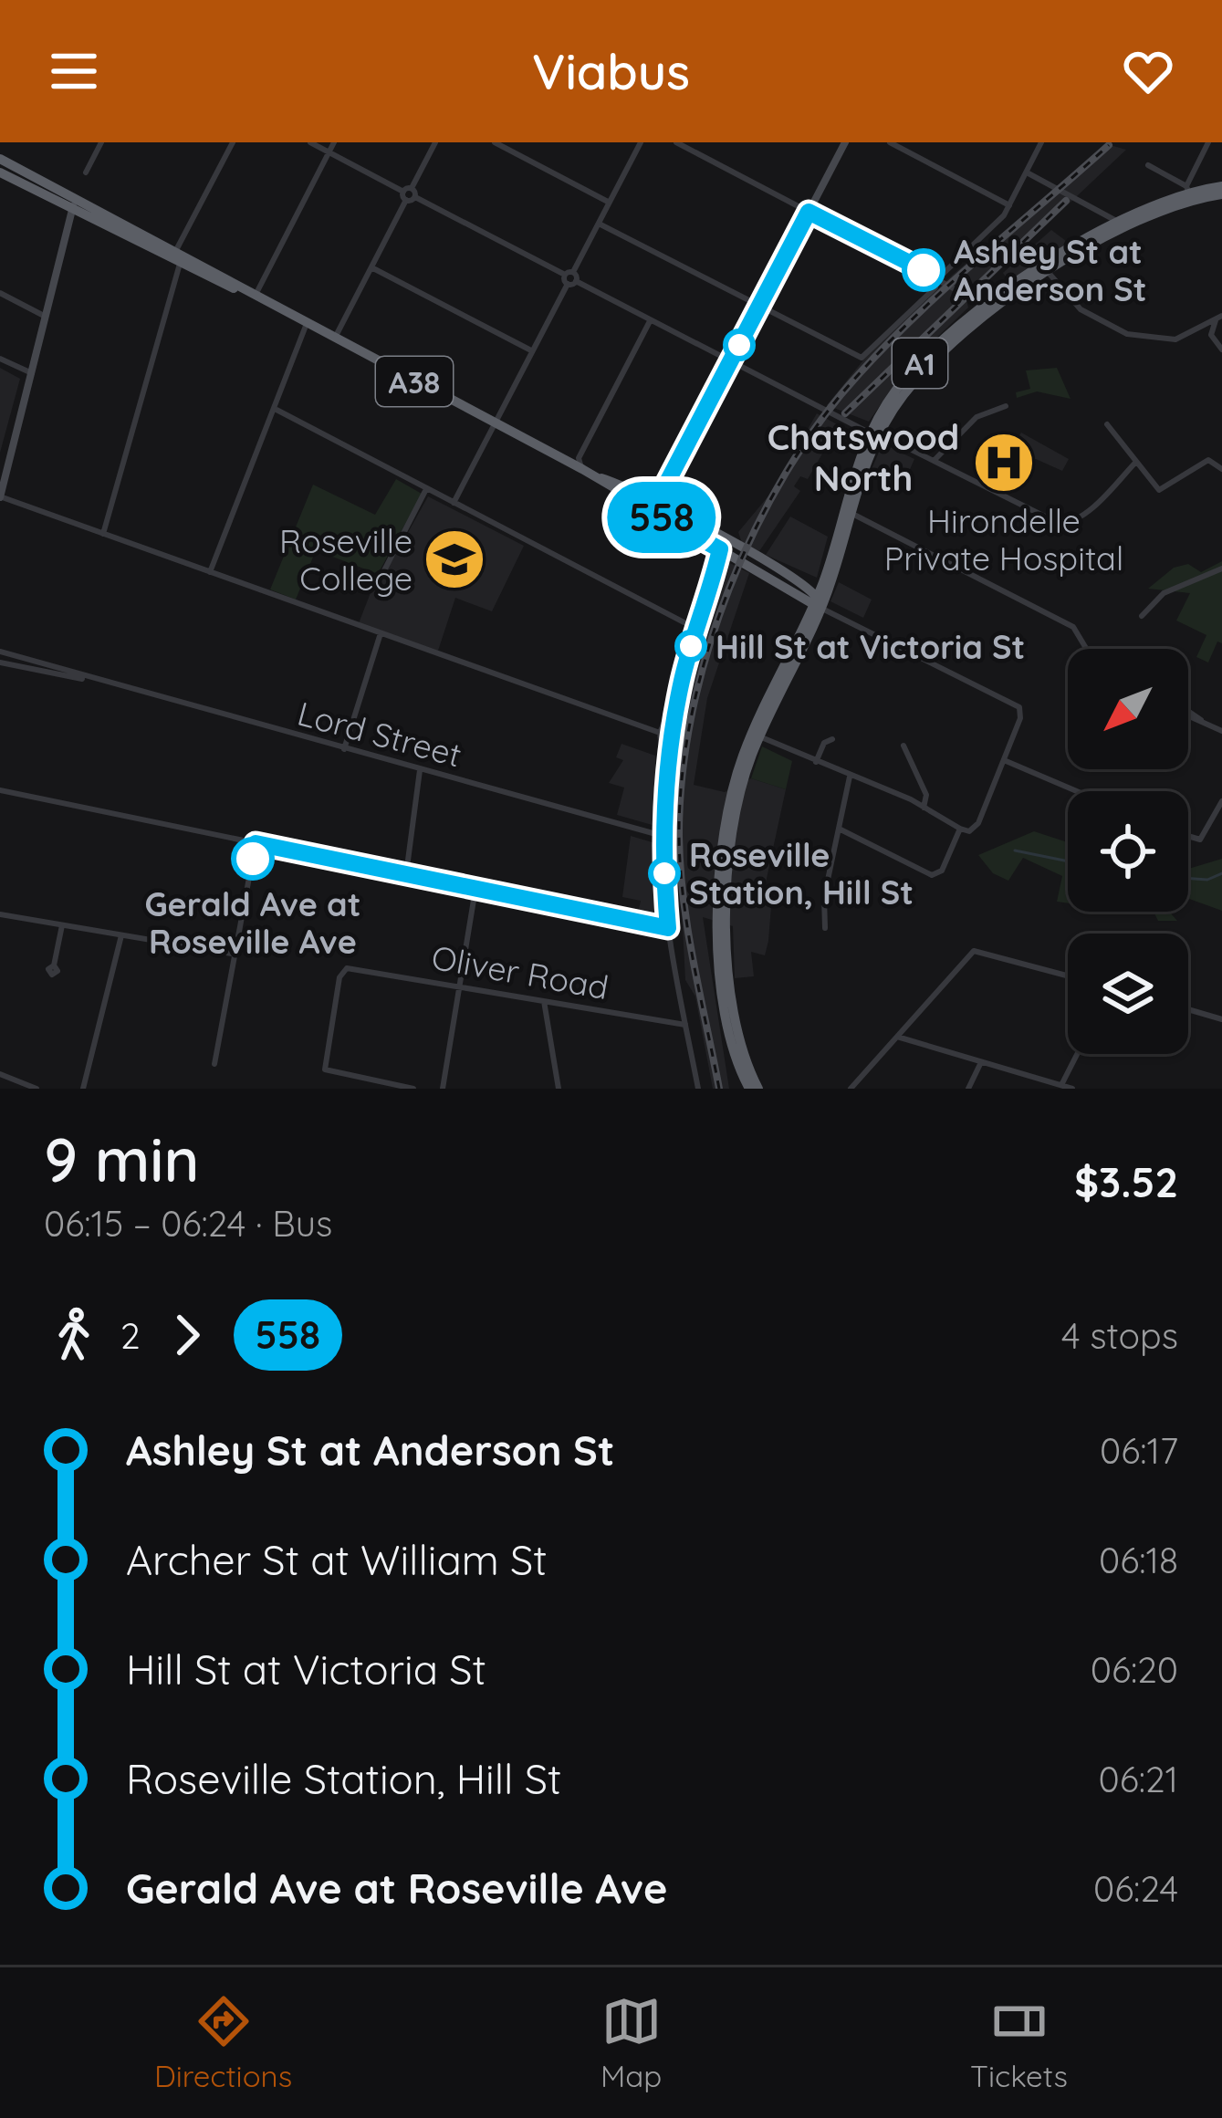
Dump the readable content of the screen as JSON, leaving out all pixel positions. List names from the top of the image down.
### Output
{
  "streets": {
    "highway": ["A1", "A38"],
    "street": ["Lord Street", "Oliver Road"]
  },
  "crossings": [
    ["A1", "A38"]
  ],
  "districts": ["Chatswood North"],
  "places": {
    "other": [
      "Ashley St at Anderson St",
      "Hill St at Victoria St",
      "Gerald Ave at Roseville Ave",
      "Roseville Station, Hill St"
    ],
    "hospital": ["Hirondelle Private Hospital"],
    "school or university": ["Roseville College"]
  },
  "lines": ["bus line 558"],
  "north": "bottom left",
  "page": {
    "header": "Viabus",
    "on_map": "558",
    "heading": ["9 min", "06:15 – 06:24 · Bus", "$3.52"],
    "legs": ["2", "558", "4 stops"],
    "list": [
      {
        "name": "Ashley St at Anderson St",
        "value": "06:17"
      },
      {
        "name": "Archer St at William St",
        "value": "06:18"
      },
      {
        "name": "Hill St at Victoria St",
        "value": "06:20"
      },
      {
        "name": "Roseville Station, Hill St",
        "value": "06:21"
      },
      {
        "name": "Gerald Ave at Roseville Ave",
        "value": "06:24"
      }
    ],
    "tabs": ["Directions", "Map", "Tickets"]
  }
}
